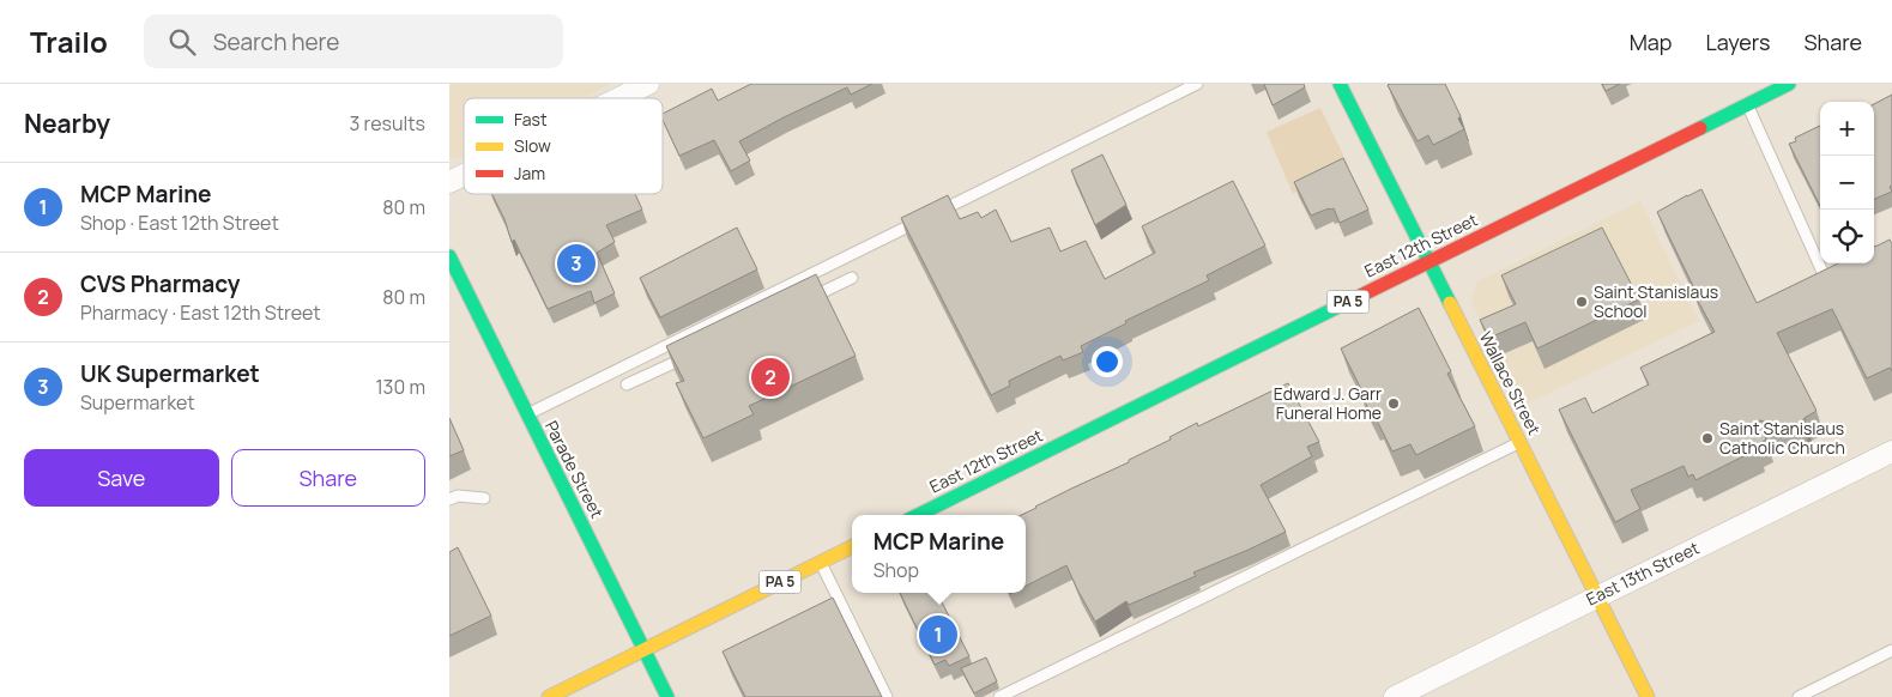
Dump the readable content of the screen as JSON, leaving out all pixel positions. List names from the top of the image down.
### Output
{
  "streets": {
    "main road": [
      "East 12th Street",
      "PA 5",
      "Wallace Street",
      "Parade Street"
    ],
    "street": ["East 13th Street"]
  },
  "crossings": [
    ["East 12th Street", "Wallace Street"],
    ["PA 5", "Parade Street"],
    ["Wallace Street", "East 13th Street"]
  ],
  "places": ["Saint Stanislaus School", "Edward J. Garr Funeral Home", "Saint Stanislaus Catholic Church"],
  "legend": ["Fast", "Slow", "Jam"],
  "page": {
    "header": "Trailo",
    "search": "Search here",
    "nav": ["Map", "Layers", "Share"],
    "heading": ["Nearby", "3 results"],
    "map_buttons": ["+", "−"],
    "list": [
      {
        "mark": "1",
        "name": "MCP Marine",
        "note": "Shop · East 12th Street",
        "value": "80 m"
      },
      {
        "mark": "2",
        "name": "CVS Pharmacy",
        "note": "Pharmacy · East 12th Street",
        "value": "80 m"
      },
      {
        "mark": "3",
        "name": "UK Supermarket",
        "note": "Supermarket",
        "value": "130 m"
      }
    ],
    "pins": ["3", "2", "1"],
    "buttons": ["Save", "Share"],
    "popup": ["MCP Marine", "Shop"]
  }
}
